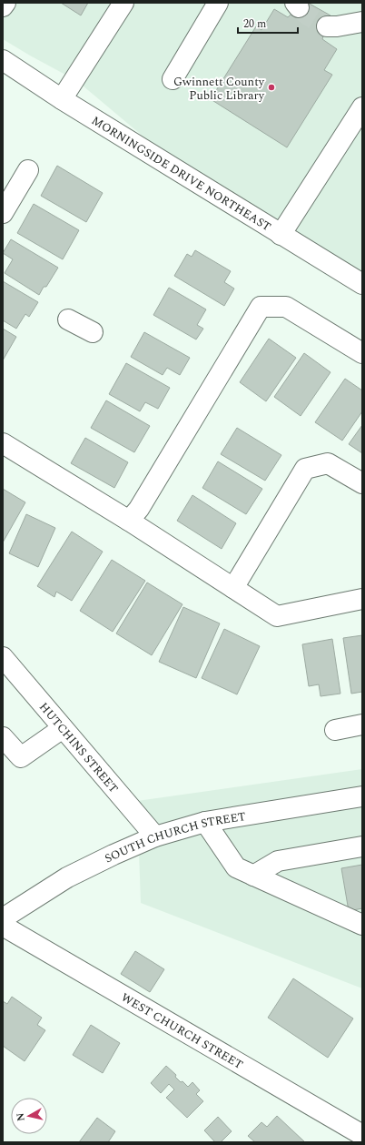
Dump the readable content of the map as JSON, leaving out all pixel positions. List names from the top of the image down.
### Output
{
  "streets": {
    "street": [
      "MORNINGSIDE DRIVE NORTHEAST",
      "HUTCHINS STREET",
      "SOUTH CHURCH STREET",
      "WEST CHURCH STREET"
    ]
  },
  "crossings": [
    ["HUTCHINS STREET", "SOUTH CHURCH STREET"]
  ],
  "places": ["Gwinnett County Public Library"],
  "scale_bar": "20 m",
  "north": "left"
}
